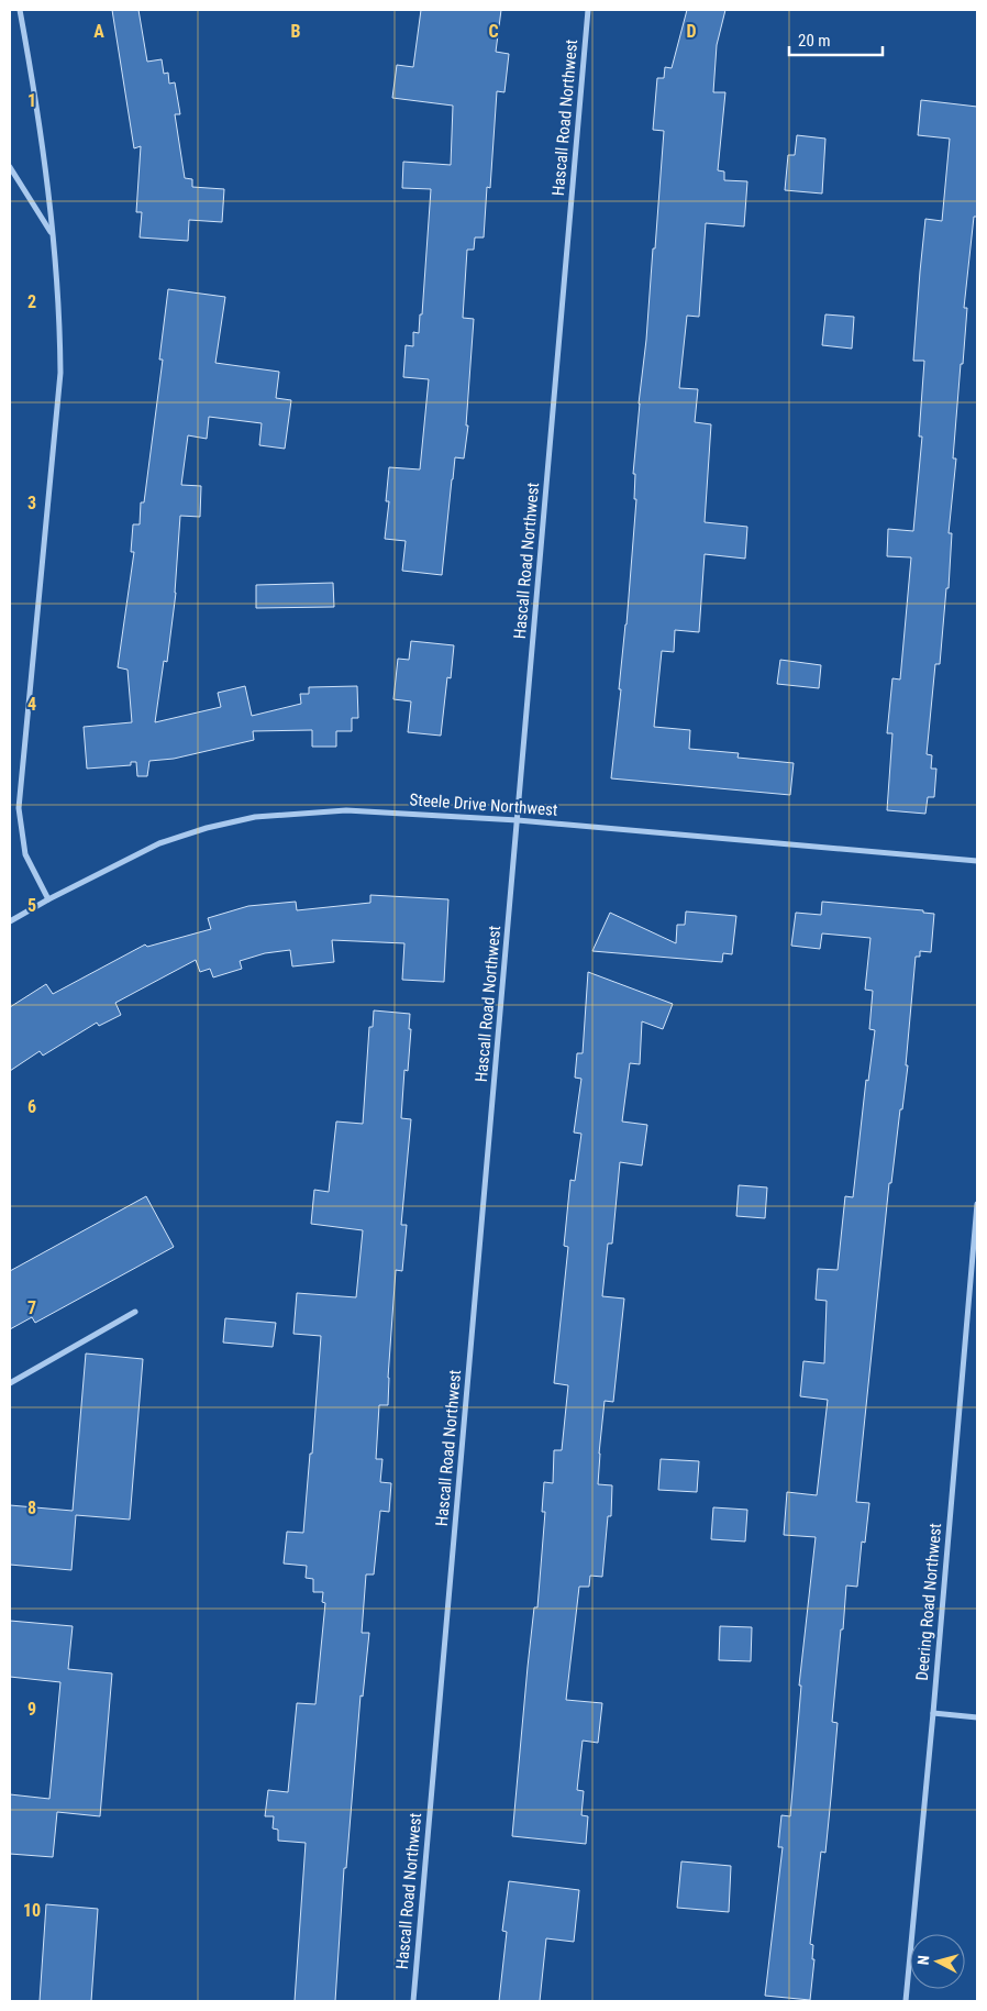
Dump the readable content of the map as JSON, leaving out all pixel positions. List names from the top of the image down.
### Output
{
  "streets": {
    "street": ["Hascall Road Northwest", "Steele Drive Northwest", "Deering Road Northwest"]
  },
  "crossings": [
    ["Hascall Road Northwest", "Steele Drive Northwest"]
  ],
  "scale_bar": "20 m",
  "north": "left",
  "grid": {
    "columns": [
      "A",
      "B",
      "C",
      "D"
    ],
    "rows": [
      "1",
      "2",
      "3",
      "4",
      "5",
      "6",
      "7",
      "8",
      "9",
      "10"
    ]
  }
}
